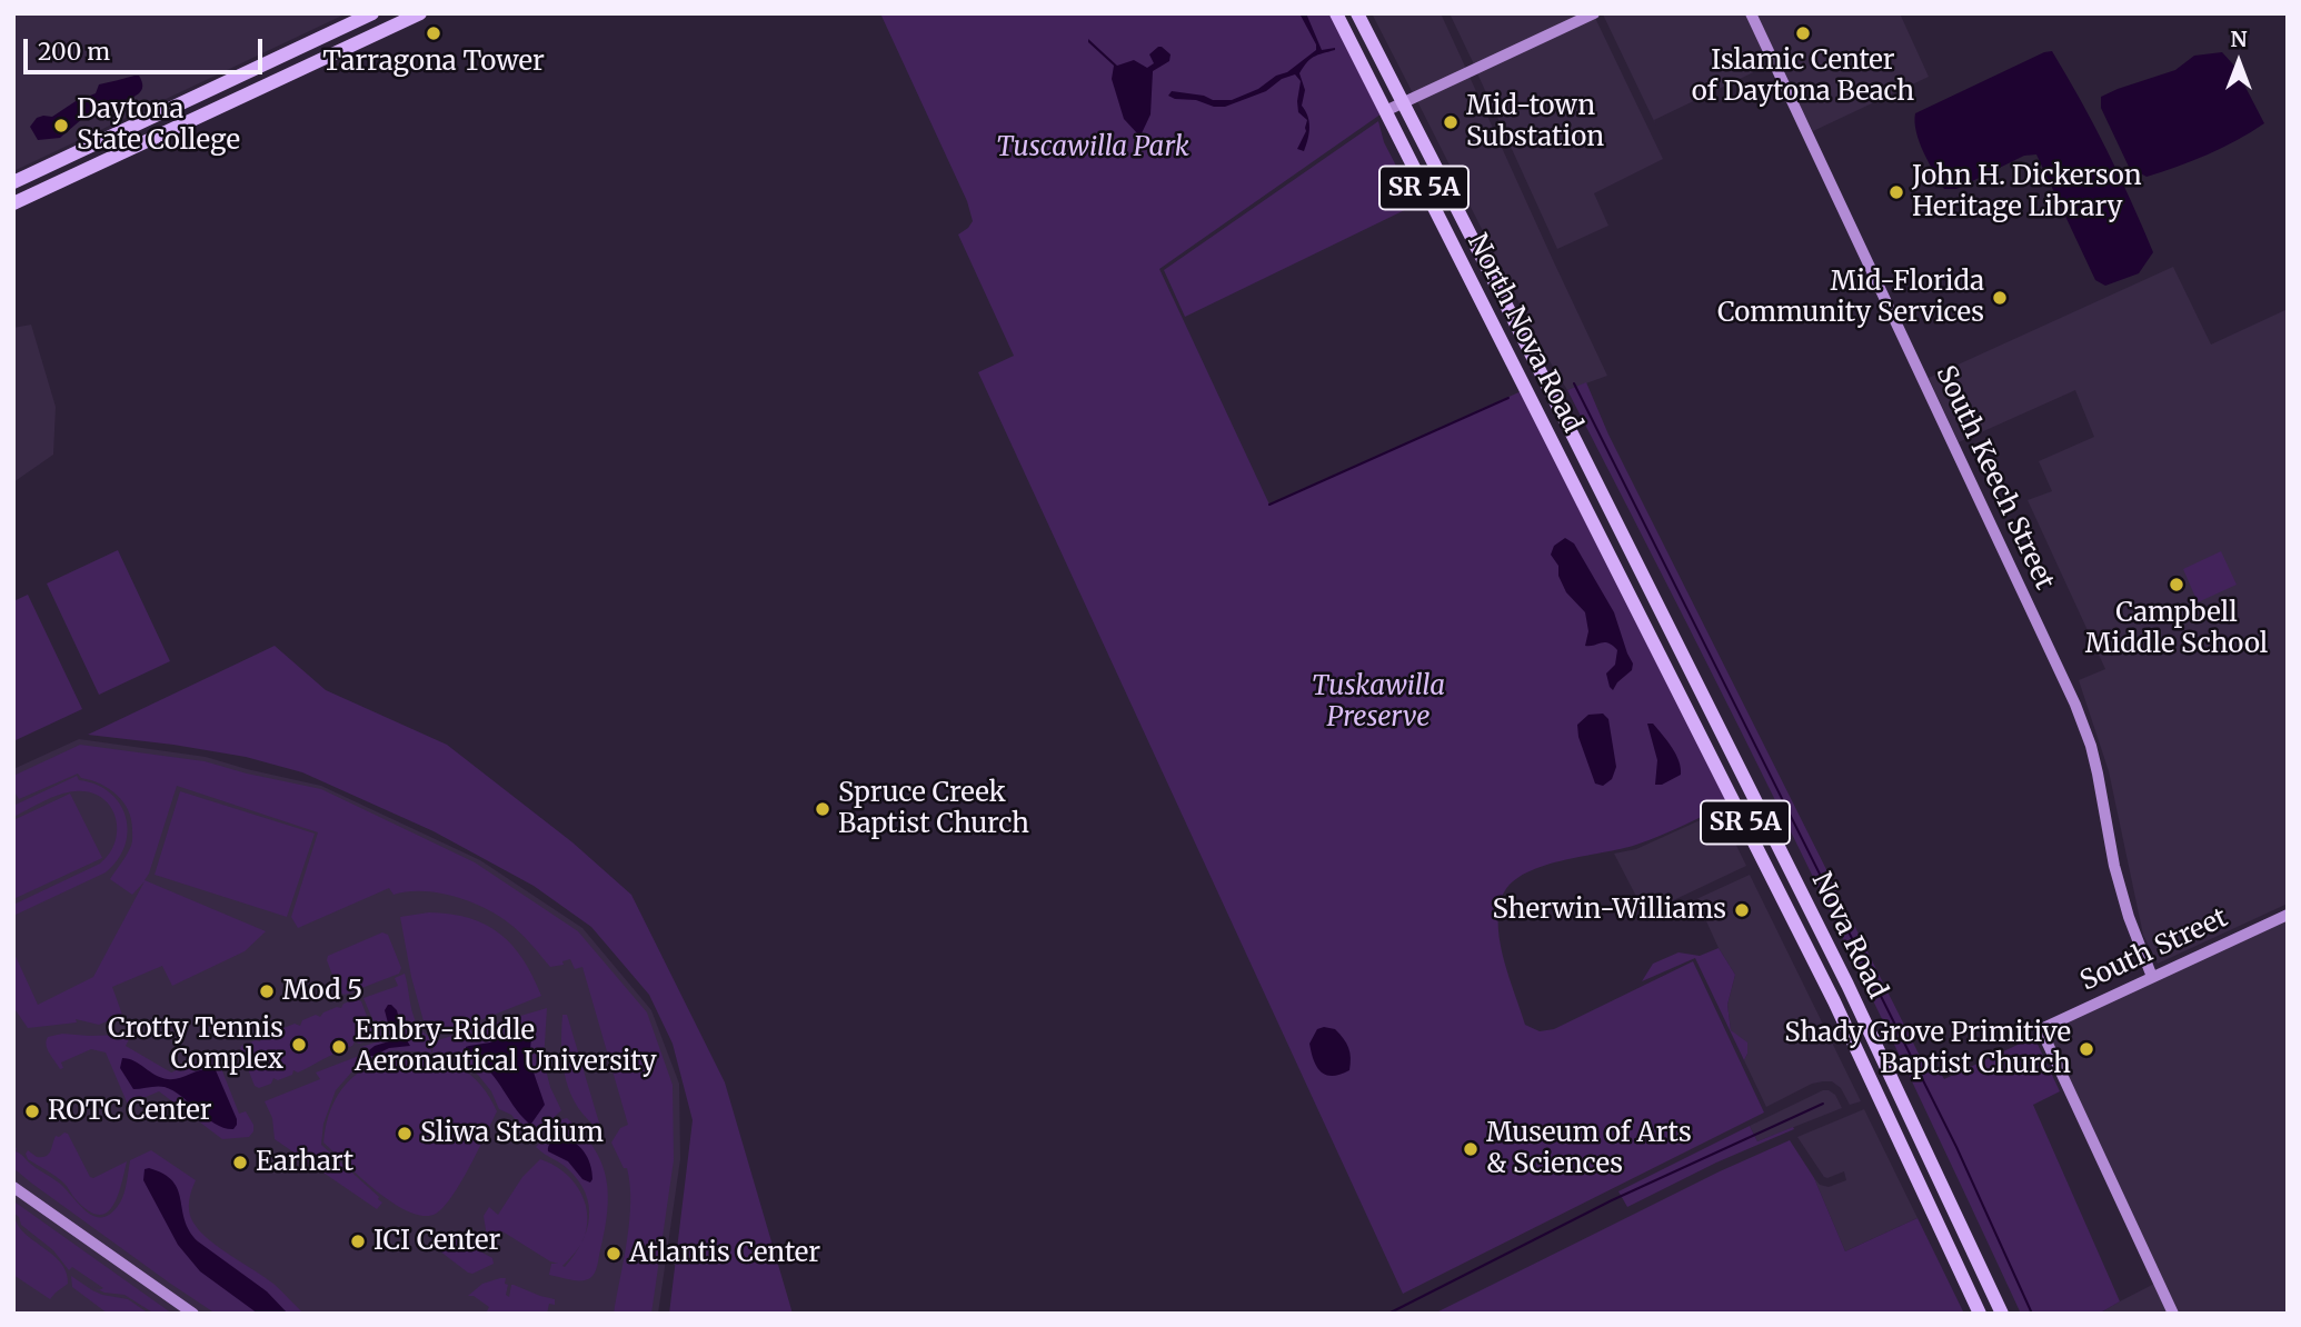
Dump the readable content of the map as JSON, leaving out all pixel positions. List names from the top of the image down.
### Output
{
  "streets": {
    "main road": ["SR 5A", "North Nova Road", "Nova Road"],
    "street": ["South Keech Street", "South Street"]
  },
  "crossings": [
    ["North Nova Road", "Nova Road"],
    ["South Keech Street", "South Street"]
  ],
  "parks": ["Tuscawilla Park", "Tuskawilla Preserve"],
  "places": [
    "Tarragona Tower",
    "Islamic Center of Daytona Beach",
    "Mid-town Substation",
    "Daytona State College",
    "John H. Dickerson Heritage Library",
    "Mid-Florida Community Services",
    "Campbell Middle School",
    "Spruce Creek Baptist Church",
    "Sherwin-Williams",
    "Mod 5",
    "Crotty Tennis Complex",
    "Embry-Riddle Aeronautical University",
    "Shady Grove Primitive Baptist Church",
    "ROTC Center",
    "Sliwa Stadium",
    "Museum of Arts & Sciences",
    "Earhart",
    "ICI Center",
    "Atlantis Center"
  ],
  "scale_bar": "200 m",
  "north": "top"
}
